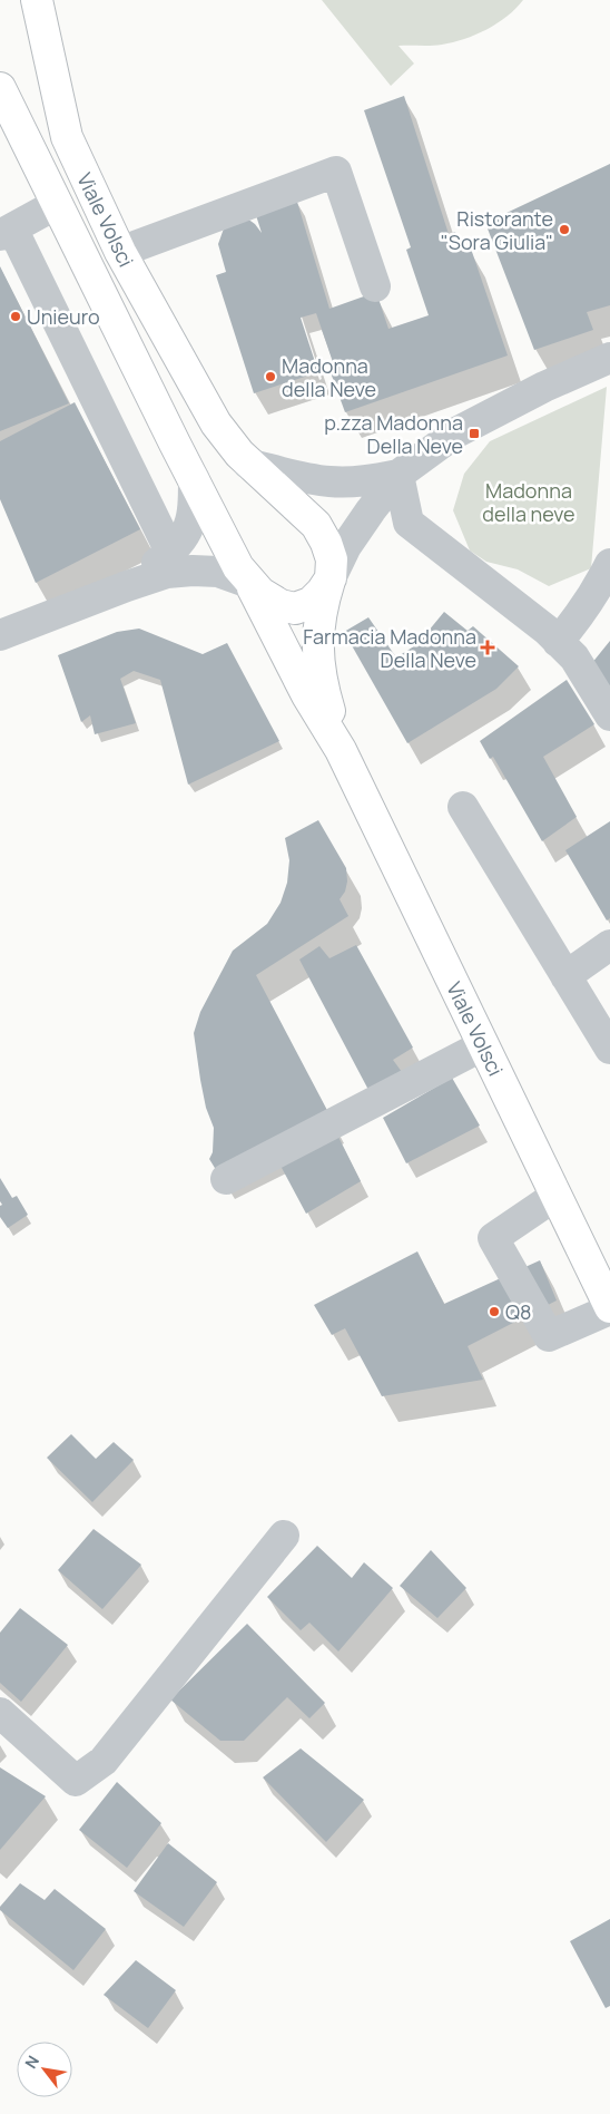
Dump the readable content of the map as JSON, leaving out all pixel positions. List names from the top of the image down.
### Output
{
  "streets": {
    "main road": ["Viale Volsci"]
  },
  "parks": ["Madonna della neve"],
  "places": {
    "other": [
      "Ristorante \"Sora Giulia\"",
      "Unieuro",
      "Madonna della Neve",
      "Q8"
    ],
    "transit": ["p.zza Madonna Della Neve"],
    "health": ["Farmacia Madonna Della Neve"]
  },
  "north": "top left"
}
